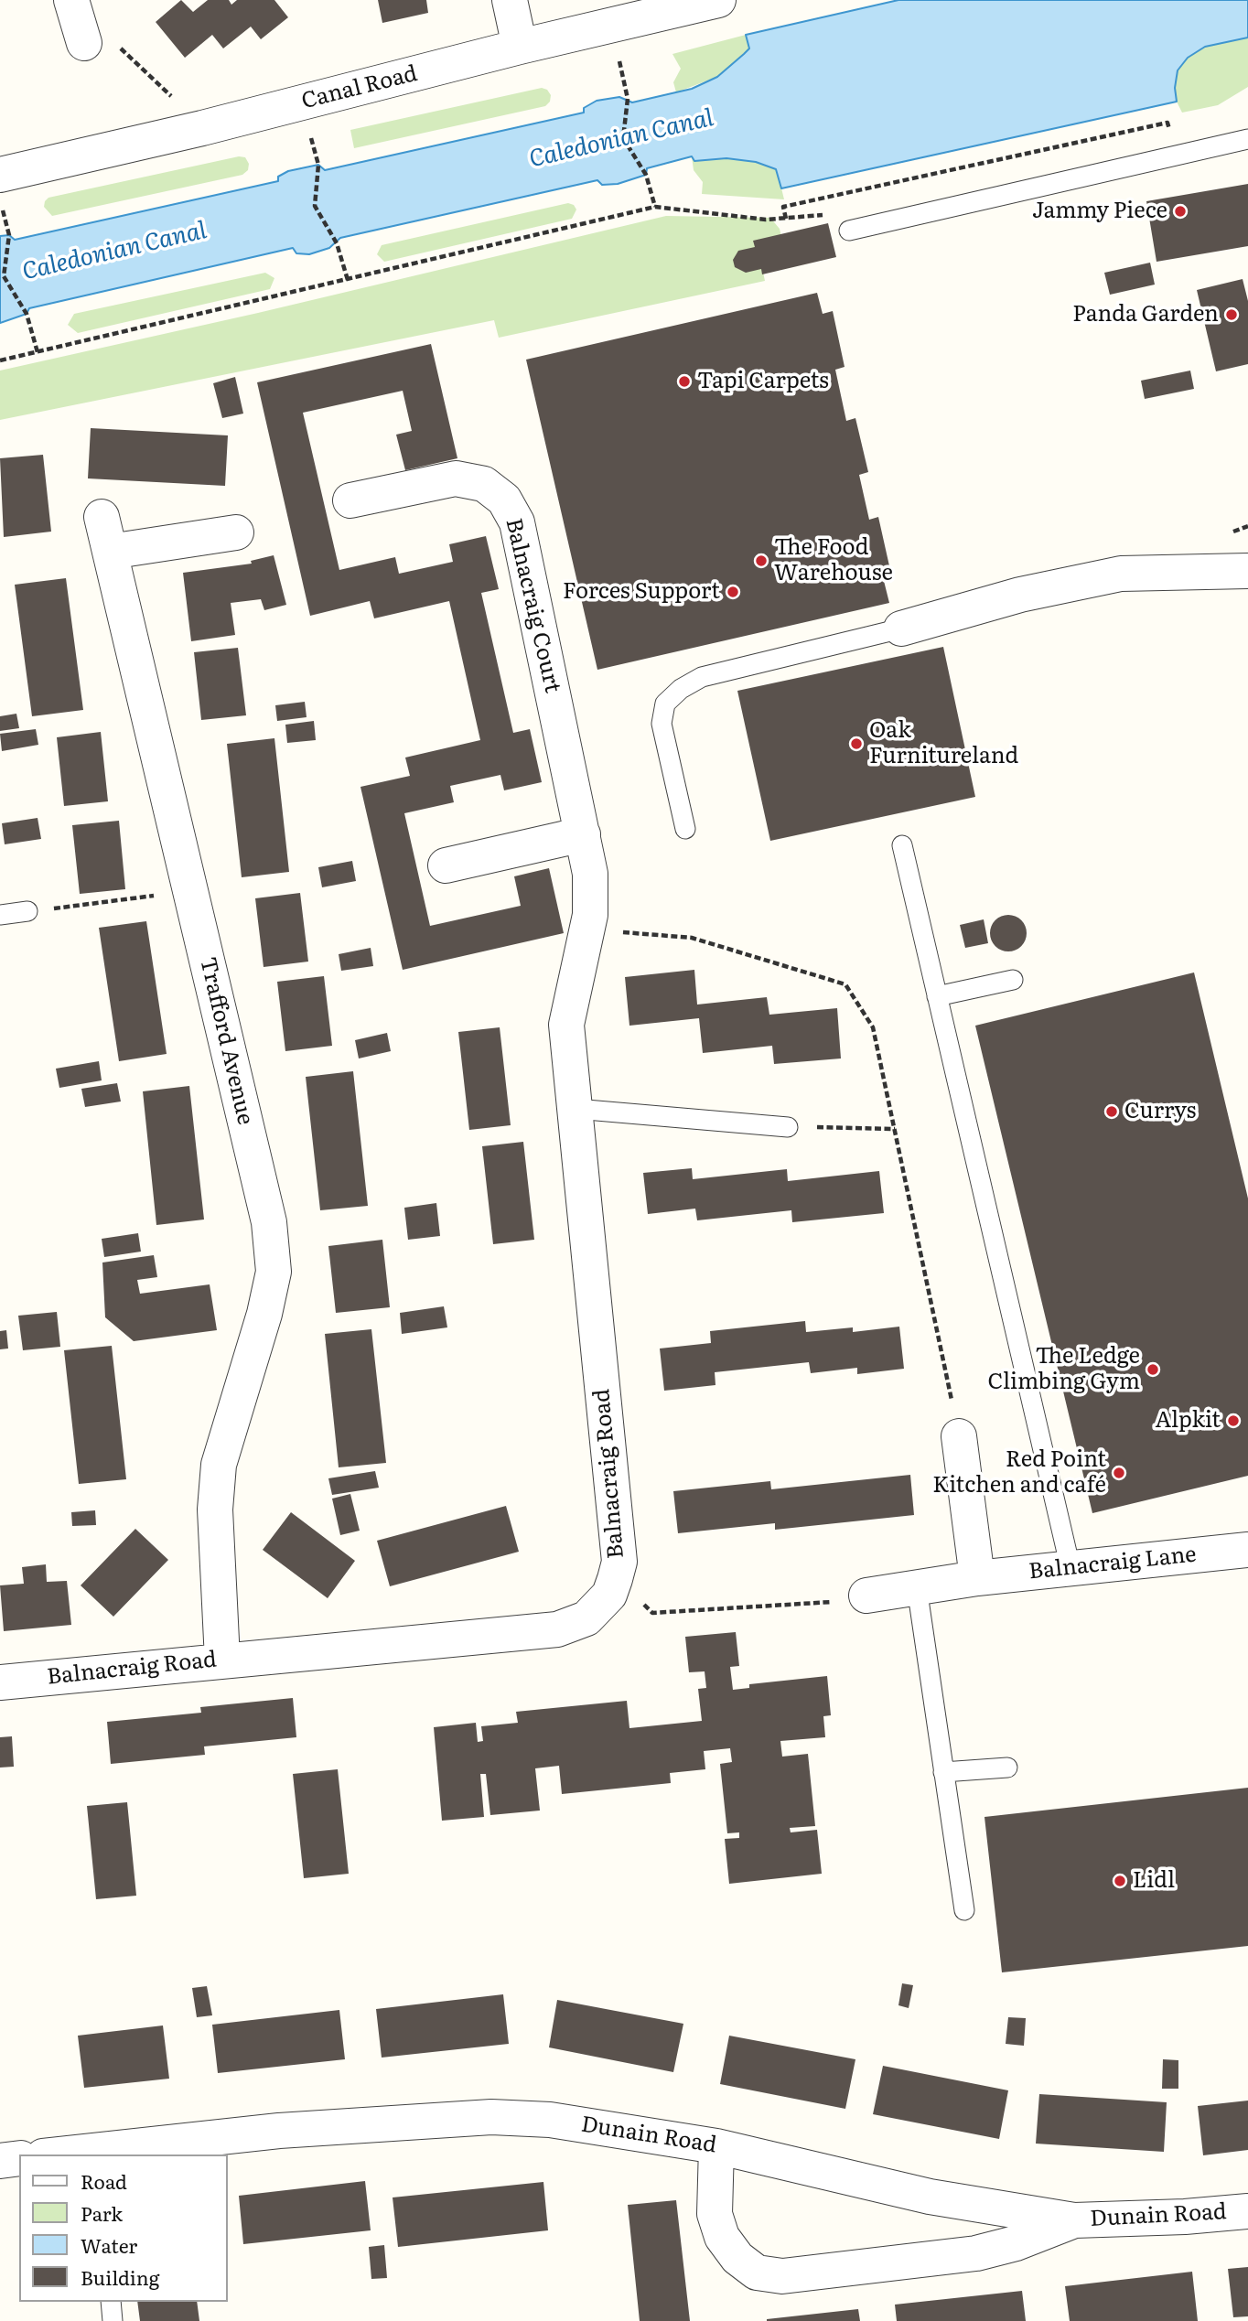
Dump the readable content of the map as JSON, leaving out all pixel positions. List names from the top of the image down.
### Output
{
  "streets": {
    "street": [
      "Canal Road",
      "Balnacraig Court",
      "Trafford Avenue",
      "Balnacraig Road",
      "Balnacraig Lane",
      "Dunain Road"
    ]
  },
  "crossings": [
    ["Balnacraig Court", "Balnacraig Road"],
    ["Trafford Avenue", "Balnacraig Road"]
  ],
  "water": ["Caledonian Canal"],
  "places": [
    "Jammy Piece",
    "Panda Garden",
    "Tapi Carpets",
    "The Food Warehouse",
    "Forces Support",
    "Oak Furnitureland",
    "Currys",
    "The Ledge Climbing Gym",
    "Alpkit",
    "Red Point Kitchen and café",
    "Lidl"
  ],
  "legend": [
    "Road",
    "Park",
    "Water",
    "Building"
  ]
}
